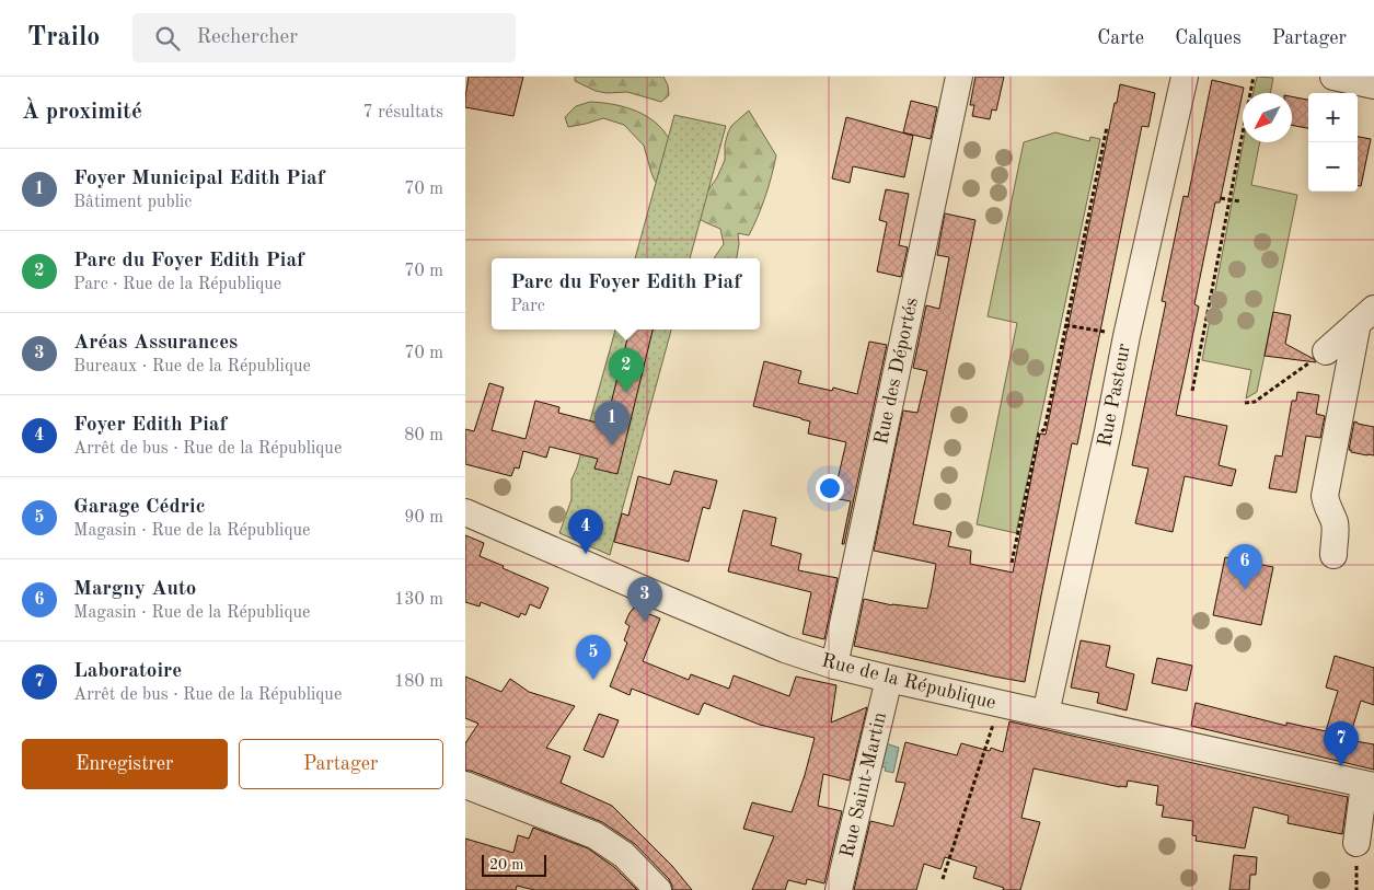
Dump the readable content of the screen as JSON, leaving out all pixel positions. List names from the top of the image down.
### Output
{
  "streets": {
    "street": [
      "Rue des Déportés",
      "Rue Pasteur",
      "Rue de la République",
      "Rue Saint-Martin"
    ]
  },
  "crossings": [
    ["Rue des Déportés", "Rue de la République"],
    ["Rue Pasteur", "Rue de la République"],
    ["Rue de la République", "Rue Saint-Martin"]
  ],
  "scale_bar": "20 m",
  "north": "bottom left",
  "page": {
    "header": "Trailo",
    "search": "Rechercher",
    "nav": ["Carte", "Calques", "Partager"],
    "heading": ["À proximité", "7 résultats"],
    "map_buttons": ["+", "−"],
    "list": [
      {
        "mark": "1",
        "name": "Foyer Municipal Edith Piaf",
        "note": "Bâtiment public",
        "value": "70 m"
      },
      {
        "mark": "2",
        "name": "Parc du Foyer Edith Piaf",
        "note": "Parc · Rue de la République",
        "value": "70 m"
      },
      {
        "mark": "3",
        "name": "Aréas Assurances",
        "note": "Bureaux · Rue de la République",
        "value": "70 m"
      },
      {
        "mark": "4",
        "name": "Foyer Edith Piaf",
        "note": "Arrêt de bus · Rue de la République",
        "value": "80 m"
      },
      {
        "mark": "5",
        "name": "Garage Cédric",
        "note": "Magasin · Rue de la République",
        "value": "90 m"
      },
      {
        "mark": "6",
        "name": "Margny Auto",
        "note": "Magasin · Rue de la République",
        "value": "130 m"
      },
      {
        "mark": "7",
        "name": "Laboratoire",
        "note": "Arrêt de bus · Rue de la République",
        "value": "180 m"
      }
    ],
    "popup": ["Parc du Foyer Edith Piaf", "Parc"],
    "pins": [
      "2",
      "1",
      "4",
      "6",
      "3",
      "5",
      "7"
    ],
    "buttons": ["Enregistrer", "Partager"],
    "scale": "20 m"
  }
}
